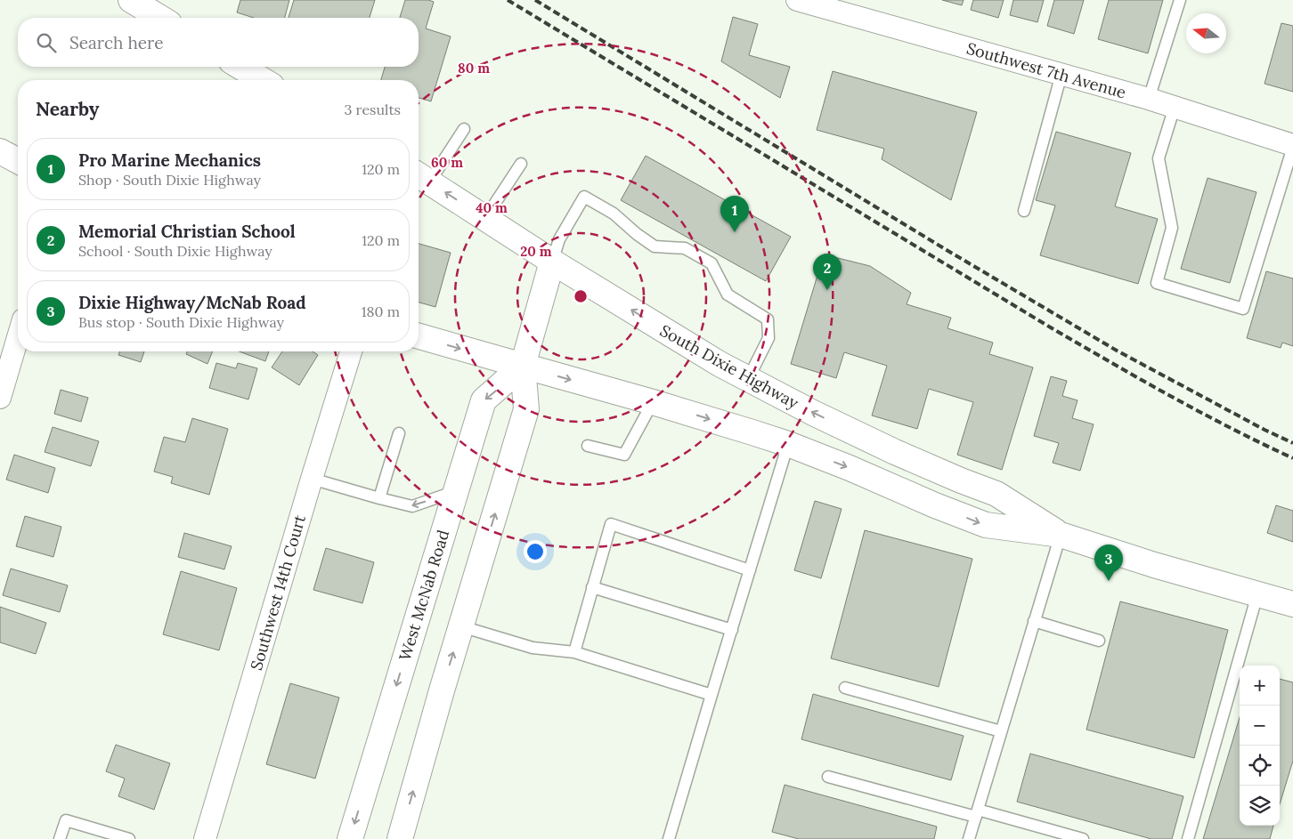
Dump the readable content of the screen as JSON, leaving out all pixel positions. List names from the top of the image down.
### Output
{
  "streets": {
    "main road": ["South Dixie Highway", "West McNab Road"],
    "street": ["Southwest 7th Avenue", "Southwest 14th Court"]
  },
  "crossings": [
    ["South Dixie Highway", "West McNab Road"]
  ],
  "north": "left",
  "page": {
    "search": "Search here",
    "heading": ["Nearby", "3 results"],
    "list": [
      {
        "mark": "1",
        "name": "Pro Marine Mechanics",
        "note": "Shop · South Dixie Highway",
        "value": "120 m"
      },
      {
        "mark": "2",
        "name": "Memorial Christian School",
        "note": "School · South Dixie Highway",
        "value": "120 m"
      },
      {
        "mark": "3",
        "name": "Dixie Highway/McNab Road",
        "note": "Bus stop · South Dixie Highway",
        "value": "180 m"
      }
    ],
    "pins": ["1", "2", "3"],
    "map_buttons": ["+", "−"]
  },
  "rings": [
    "80 m",
    "60 m",
    "40 m",
    "20 m"
  ]
}
